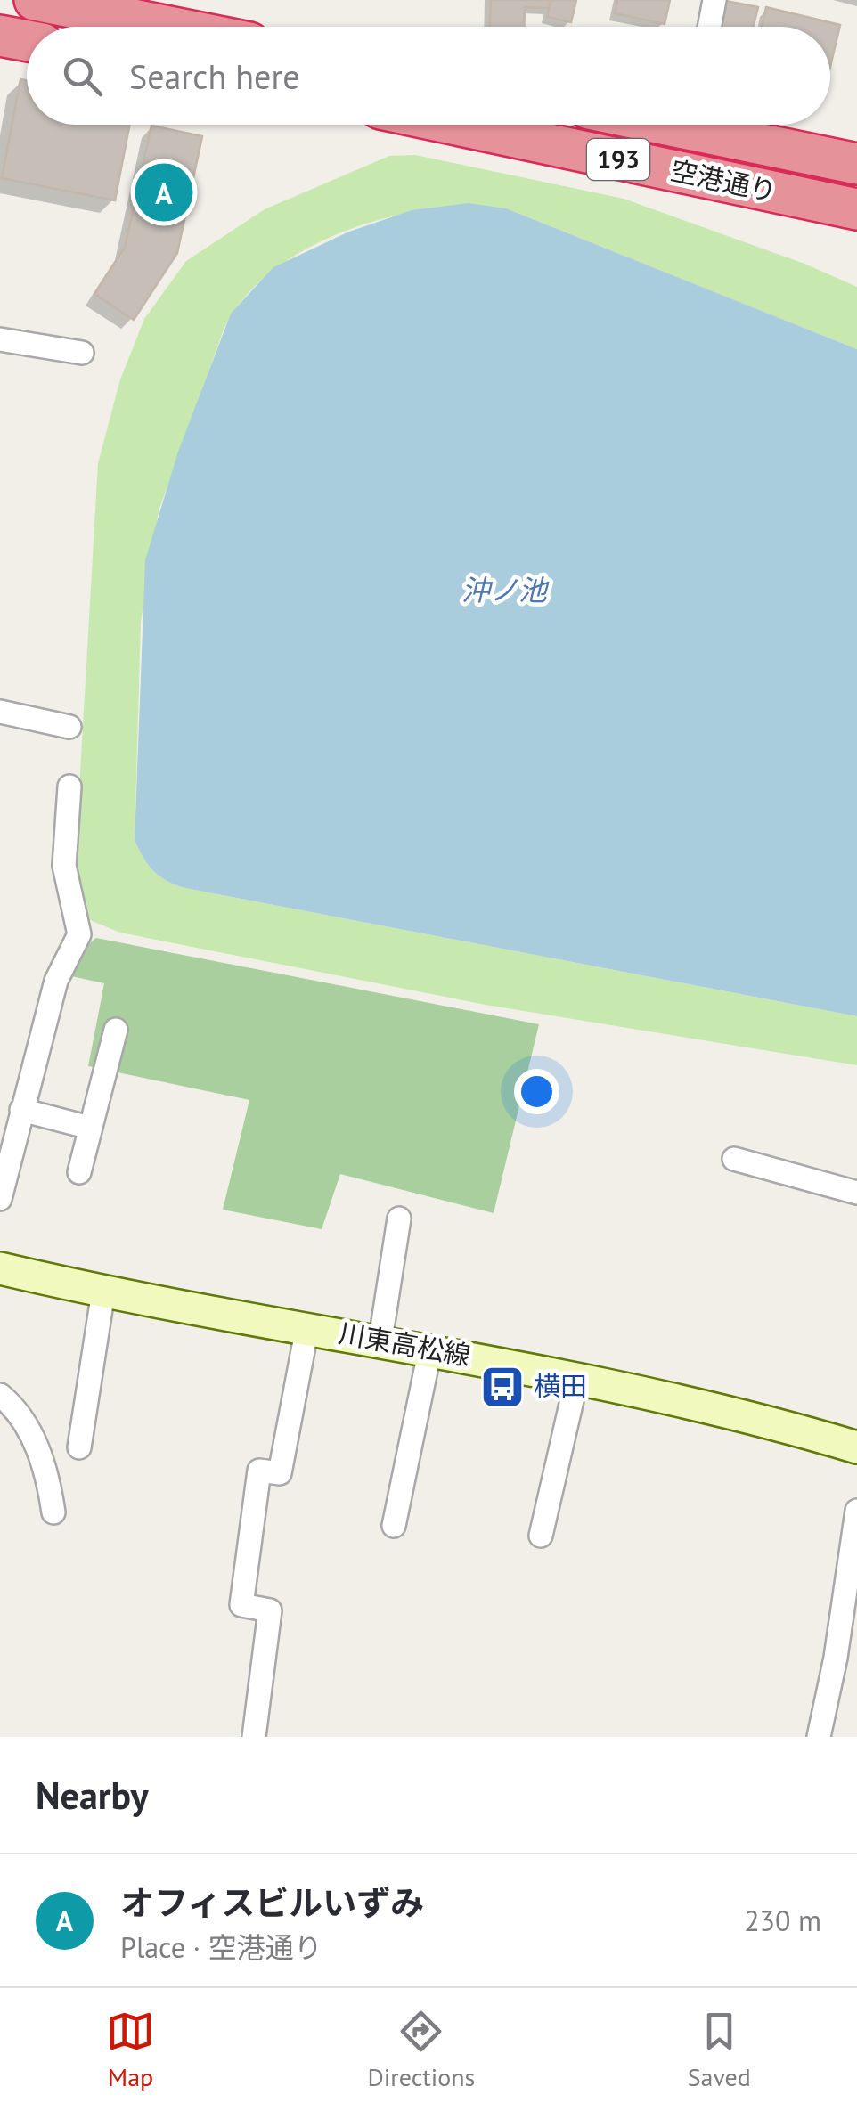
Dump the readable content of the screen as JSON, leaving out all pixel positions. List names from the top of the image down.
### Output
{
  "streets": {
    "highway": ["193", "空港通り"],
    "main road": ["川東高松線"]
  },
  "water": ["沖ノ池"],
  "places": {
    "bus stop": ["横田"]
  },
  "page": {
    "search": "Search here",
    "pins": "A",
    "heading": "Nearby",
    "list": [
      {
        "mark": "A",
        "name": "オフィスビルいずみ",
        "note": "Place · 空港通り",
        "value": "230 m"
      }
    ],
    "nav": ["Map", "Directions", "Saved"]
  }
}
